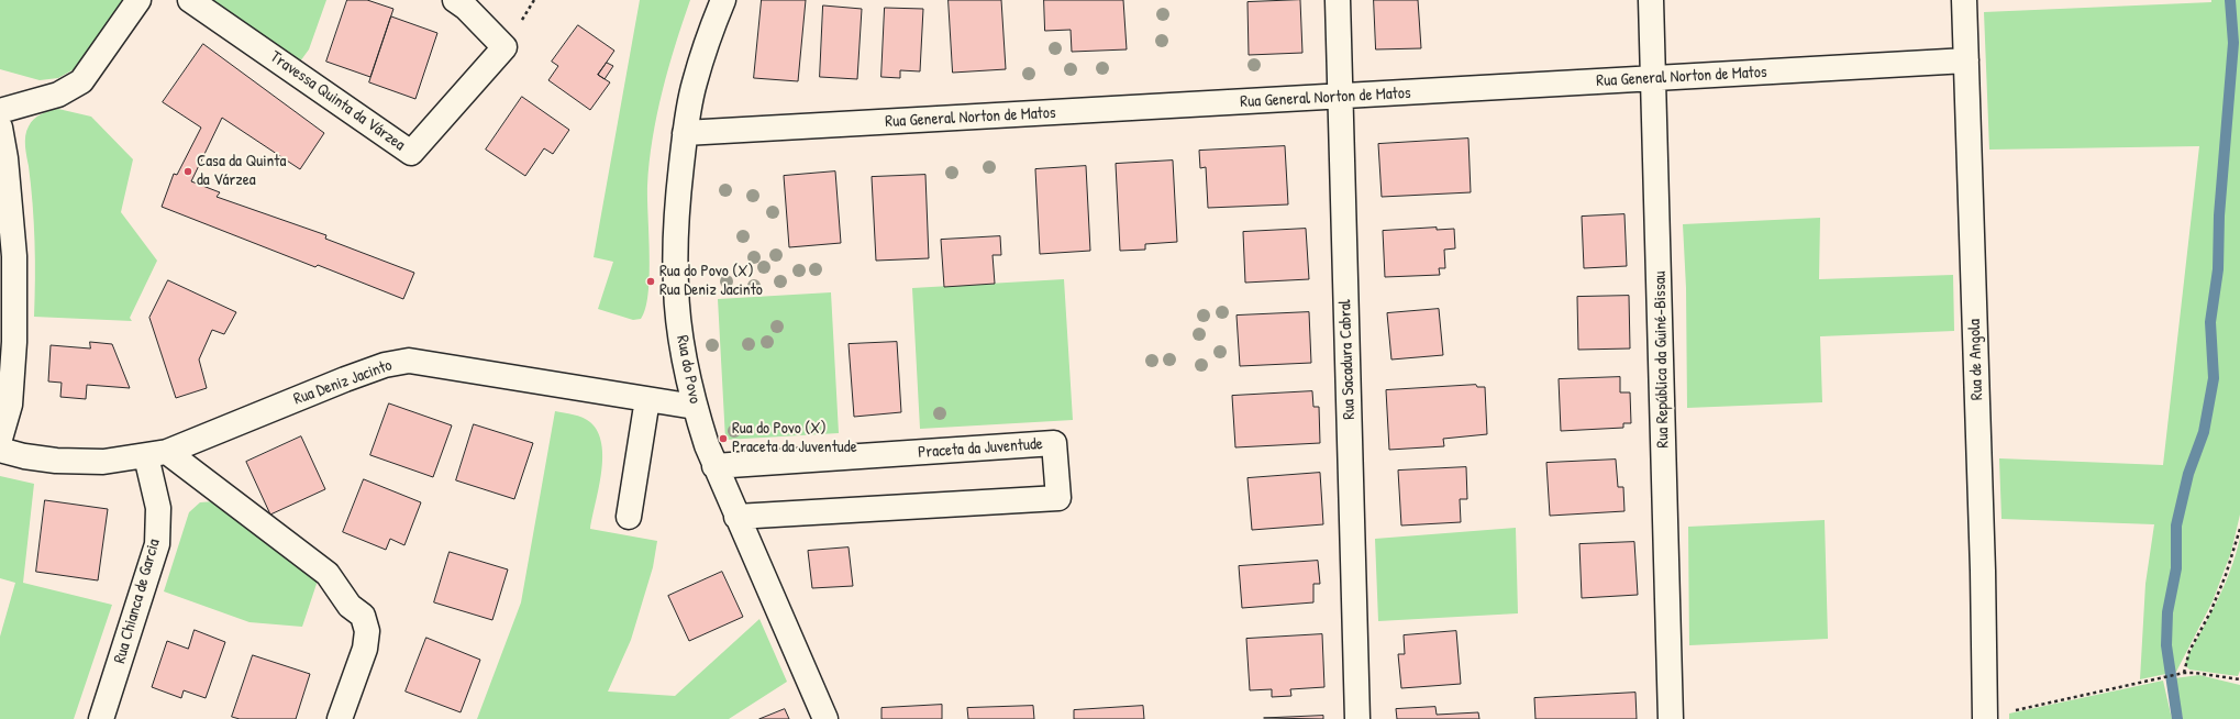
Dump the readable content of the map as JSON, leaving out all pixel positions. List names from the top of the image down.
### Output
{
  "streets": {
    "street": [
      "Rua General Norton de Matos",
      "Travessa Quinta da Várzea",
      "Rua Sacadura Cabral",
      "Rua República da Guiné-Bissau",
      "Rua de Angola",
      "Rua do Povo",
      "Rua Deniz Jacinto",
      "Praceta da Juventude",
      "Rua Chianca de Garcia"
    ]
  },
  "crossings": [
    ["Rua General Norton de Matos", "Rua Sacadura Cabral"],
    ["Rua General Norton de Matos", "Rua República da Guiné-Bissau"],
    ["Rua General Norton de Matos", "Rua de Angola"],
    ["Rua General Norton de Matos", "Rua do Povo"],
    ["Rua do Povo", "Rua Deniz Jacinto"],
    ["Rua do Povo", "Praceta da Juventude"],
    ["Rua Deniz Jacinto", "Rua Chianca de Garcia"]
  ],
  "places": ["Casa da Quinta da Várzea", "Rua do Povo (X) Rua Deniz Jacinto", "Rua do Povo (X) Praceta da Juventude"]
}
